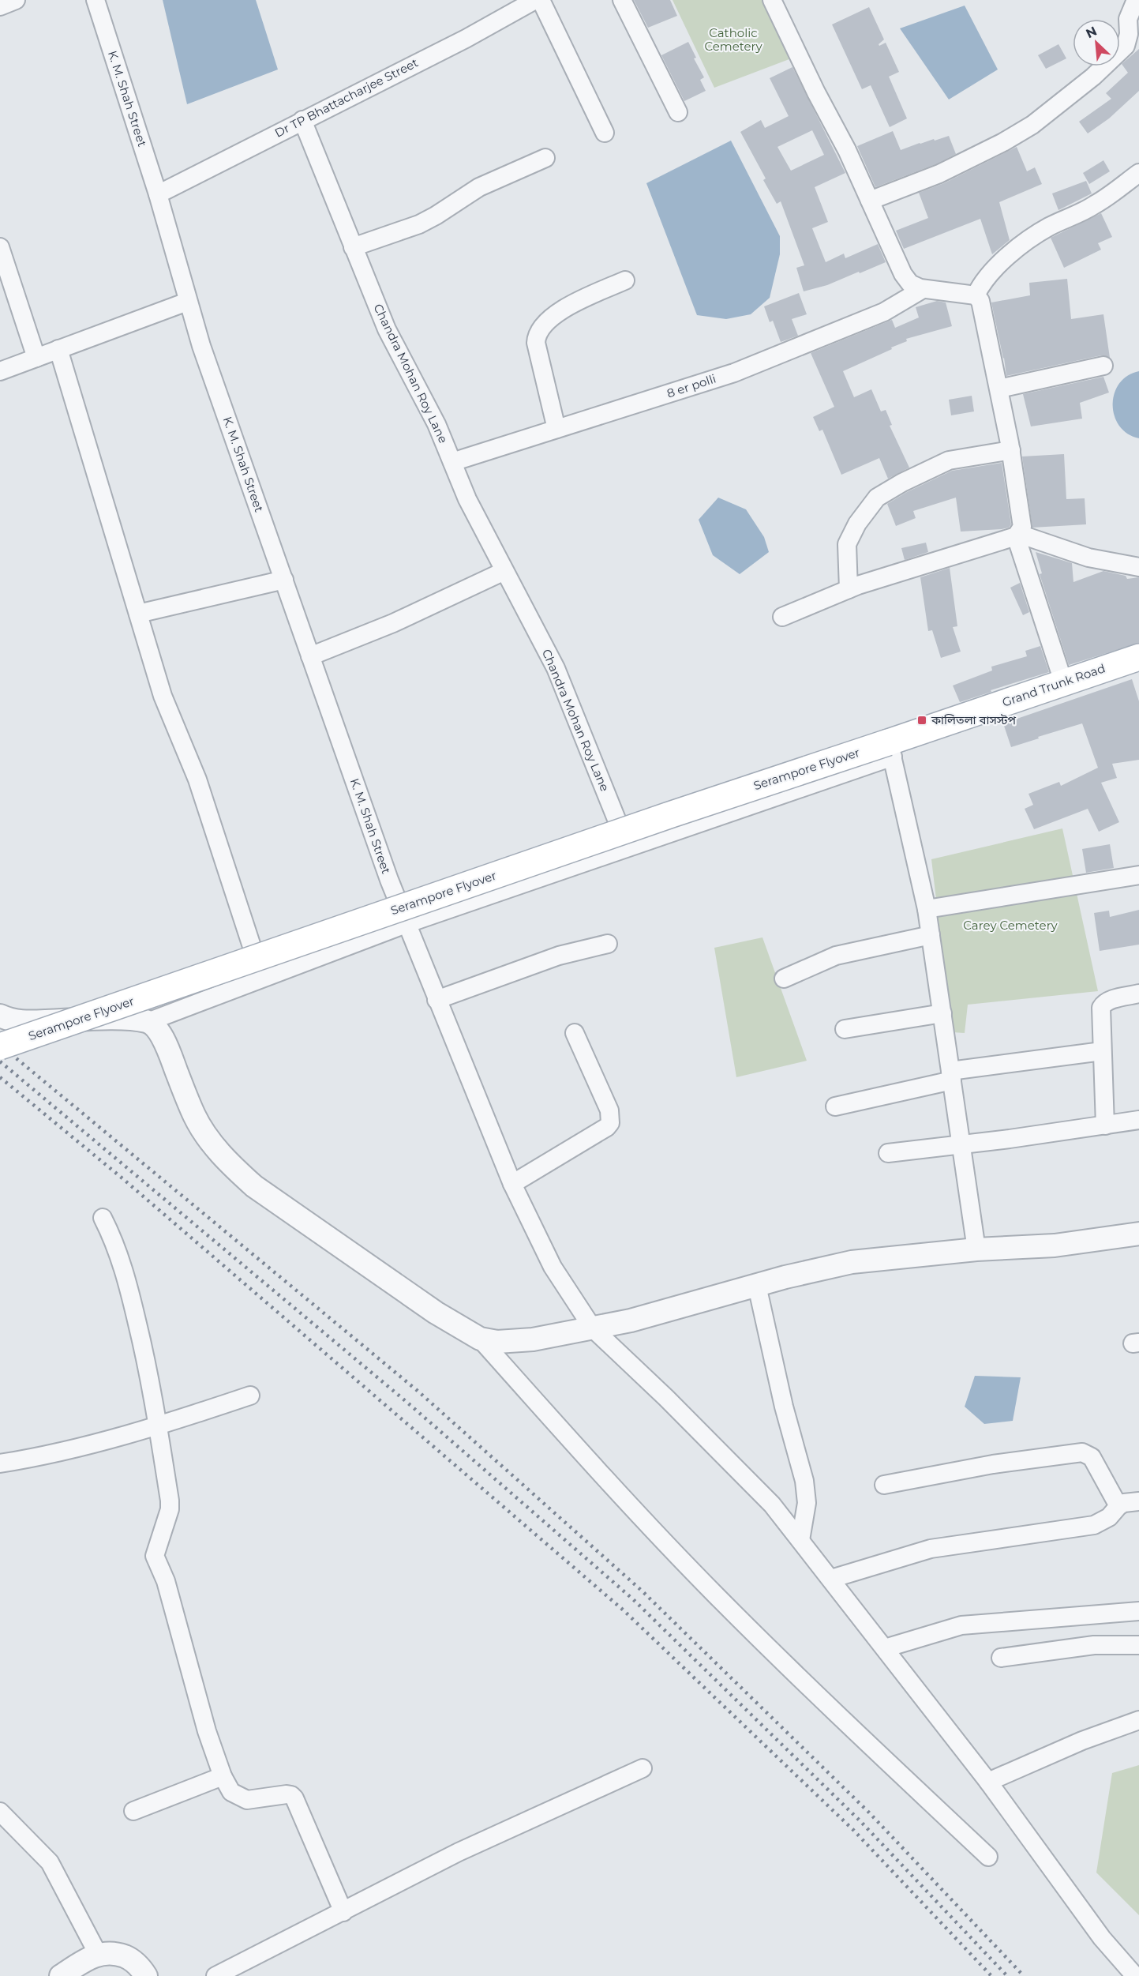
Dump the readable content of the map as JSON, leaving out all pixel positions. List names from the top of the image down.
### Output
{
  "streets": {
    "main road": ["Grand Trunk Road", "Serampore Flyover"],
    "street": [
      "Dr TP Bhattacharjee Street",
      "K. M. Shah Street",
      "Chandra Mohan Roy Lane",
      "8 er polli"
    ]
  },
  "crossings": [
    ["Dr TP Bhattacharjee Street", "K. M. Shah Street"],
    ["Dr TP Bhattacharjee Street", "Chandra Mohan Roy Lane"],
    ["Chandra Mohan Roy Lane", "8 er polli"],
    ["Grand Trunk Road", "Serampore Flyover"]
  ],
  "parks": ["Catholic Cemetery", "Carey Cemetery"],
  "places": {
    "transit": ["কালিতলা বাসস্টপ"]
  },
  "north": "top left"
}
